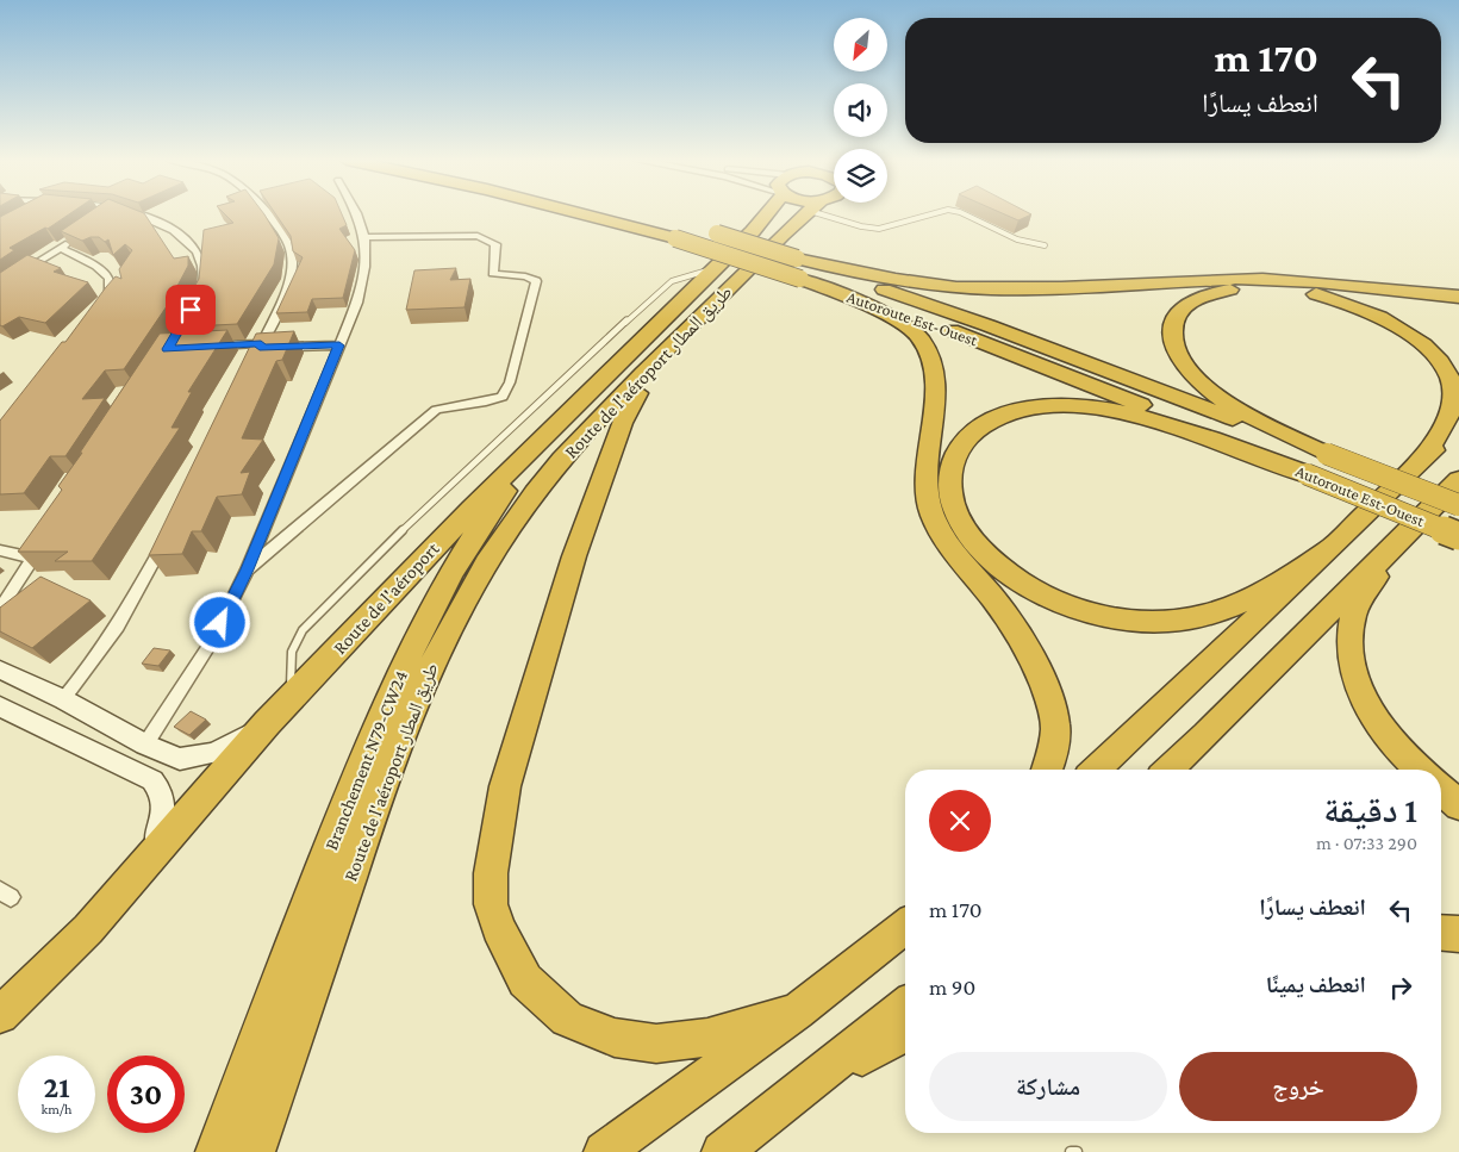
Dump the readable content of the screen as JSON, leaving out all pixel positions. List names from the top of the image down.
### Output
{
  "streets": {
    "highway": [
      "Autoroute Est-Ouest",
      "Route de l'aéroport طريق المطار",
      "Route de l'aéroport",
      "Branchement N79-CW24"
    ]
  },
  "crossings": [
    ["Route de l'aéroport", "Branchement N79-CW24"]
  ],
  "north": "bottom left",
  "page": {
    "turn": ["170 m", "انعطف يسارًا"],
    "heading": ["1 دقيقة", "290 m · 07:33"],
    "list": [
      {
        "name": "انعطف يسارًا",
        "value": "170 m"
      },
      {
        "name": "انعطف يمينًا",
        "value": "90 m"
      }
    ],
    "buttons": ["خروج", "مشاركة"],
    "speed": "21 km/h",
    "limit": "30"
  }
}
